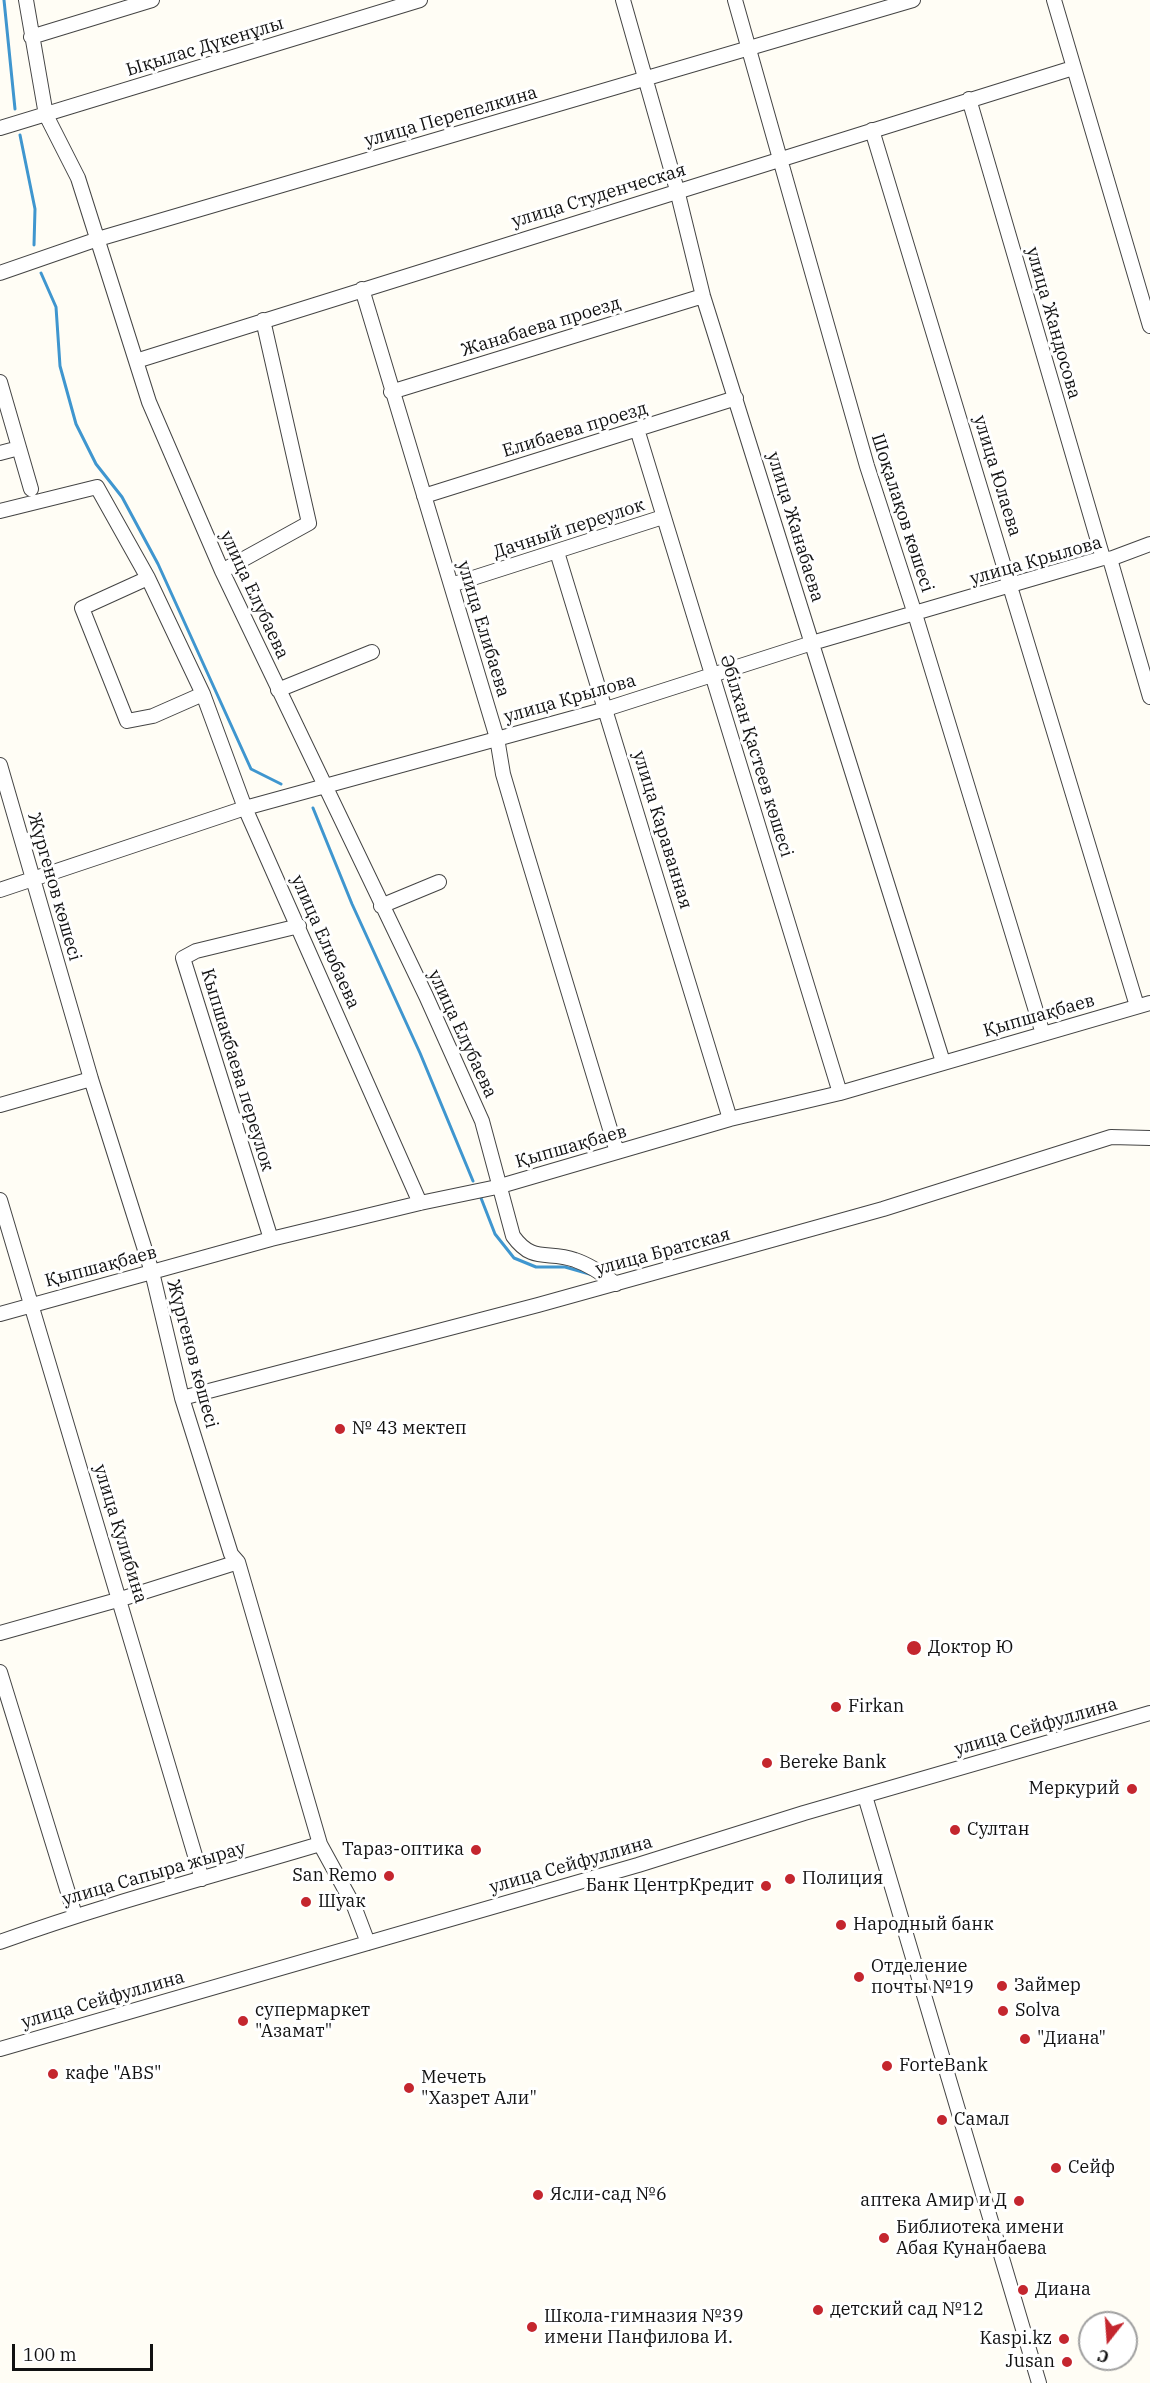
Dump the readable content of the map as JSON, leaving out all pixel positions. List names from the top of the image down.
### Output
{
  "streets": {
    "street": [
      "Ықылас Дүкенұлы",
      "улица Перепелкина",
      "улица Студенческая",
      "улица Жандосова",
      "Жанабаева проезд",
      "Елибаева проезд",
      "улица Юлаева",
      "Шоқалақов көшесі",
      "улица Жанабаева",
      "Дачный переулок",
      "улица Крылова",
      "улица Елубаева",
      "улица Елибаева",
      "Әбілхан Қастеев көшесі",
      "улица Караванная",
      "Жүргенов көшесі",
      "улица Елюбаева",
      "Қыпшақбаев",
      "Кыпшакбаева переулок",
      "улица Братская",
      "улица Кулибина",
      "улица Сейфуллина",
      "улица Сапыра жырау"
    ]
  },
  "crossings": [
    ["Ықылас Дүкенұлы", "улица Елубаева"],
    ["улица Перепелкина", "Шоқалақов көшесі"],
    ["улица Перепелкина", "улица Жанабаева"],
    ["улица Перепелкина", "улица Елубаева"],
    ["улица Студенческая", "улица Жандосова"],
    ["улица Студенческая", "улица Юлаева"],
    ["улица Студенческая", "Шоқалақов көшесі"],
    ["улица Студенческая", "улица Жанабаева"],
    ["улица Студенческая", "улица Елубаева"],
    ["улица Студенческая", "улица Елибаева"],
    ["улица Жандосова", "улица Крылова"],
    ["Жанабаева проезд", "улица Жанабаева"],
    ["Жанабаева проезд", "улица Елибаева"],
    ["Елибаева проезд", "улица Жанабаева"],
    ["Елибаева проезд", "улица Елибаева"],
    ["Елибаева проезд", "Әбілхан Қастеев көшесі"],
    ["улица Юлаева", "улица Крылова"],
    ["улица Юлаева", "Қыпшақбаев"],
    ["Шоқалақов көшесі", "улица Крылова"],
    ["Шоқалақов көшесі", "Қыпшақбаев"],
    ["улица Жанабаева", "улица Крылова"],
    ["улица Жанабаева", "Қыпшақбаев"],
    ["Дачный переулок", "улица Елибаева"],
    ["Дачный переулок", "Әбілхан Қастеев көшесі"],
    ["Дачный переулок", "улица Караванная"],
    ["улица Крылова", "улица Елубаева"],
    ["улица Крылова", "улица Елибаева"],
    ["улица Крылова", "Әбілхан Қастеев көшесі"],
    ["улица Крылова", "улица Караванная"],
    ["улица Крылова", "Жүргенов көшесі"],
    ["улица Крылова", "улица Елюбаева"],
    ["улица Елубаева", "Қыпшақбаев"],
    ["улица Елубаева", "улица Братская"],
    ["улица Елибаева", "Қыпшақбаев"],
    ["Әбілхан Қастеев көшесі", "Қыпшақбаев"],
    ["улица Караванная", "Қыпшақбаев"],
    ["Жүргенов көшесі", "Қыпшақбаев"],
    ["Жүргенов көшесі", "улица Братская"],
    ["Жүргенов көшесі", "улица Сейфуллина"],
    ["Жүргенов көшесі", "улица Сапыра жырау"],
    ["улица Елюбаева", "Қыпшақбаев"],
    ["улица Елюбаева", "Кыпшакбаева переулок"],
    ["Қыпшақбаев", "Кыпшакбаева переулок"],
    ["Қыпшақбаев", "улица Кулибина"],
    ["улица Кулибина", "улица Сапыра жырау"]
  ],
  "places": [
    "№ 43 мектеп",
    "Доктор Ю",
    "Firkan",
    "Bereke Bank",
    "Меркурий",
    "Султан",
    "Тараз-оптика",
    "San Remo",
    "Полиция",
    "Банк ЦентрКредит",
    "Шуак",
    "Народный банк",
    "Отделение почты №19",
    "Займер",
    "Solva",
    "супермаркет \"Азамат\"",
    "\"Диана\"",
    "ForteBank",
    "кафе \"ABS\"",
    "Мечеть \"Хазрет Али\"",
    "Самал",
    "Сейф",
    "Ясли-сад №6",
    "аптека Амир и Д",
    "Библиотека имени Абая Кунанбаева",
    "Диана",
    "детский сад №12",
    "Школа-гимназия №39 имени Панфилова И.",
    "Kaspi.kz",
    "Jusan"
  ],
  "scale_bar": "100 m",
  "north": "bottom"
}
